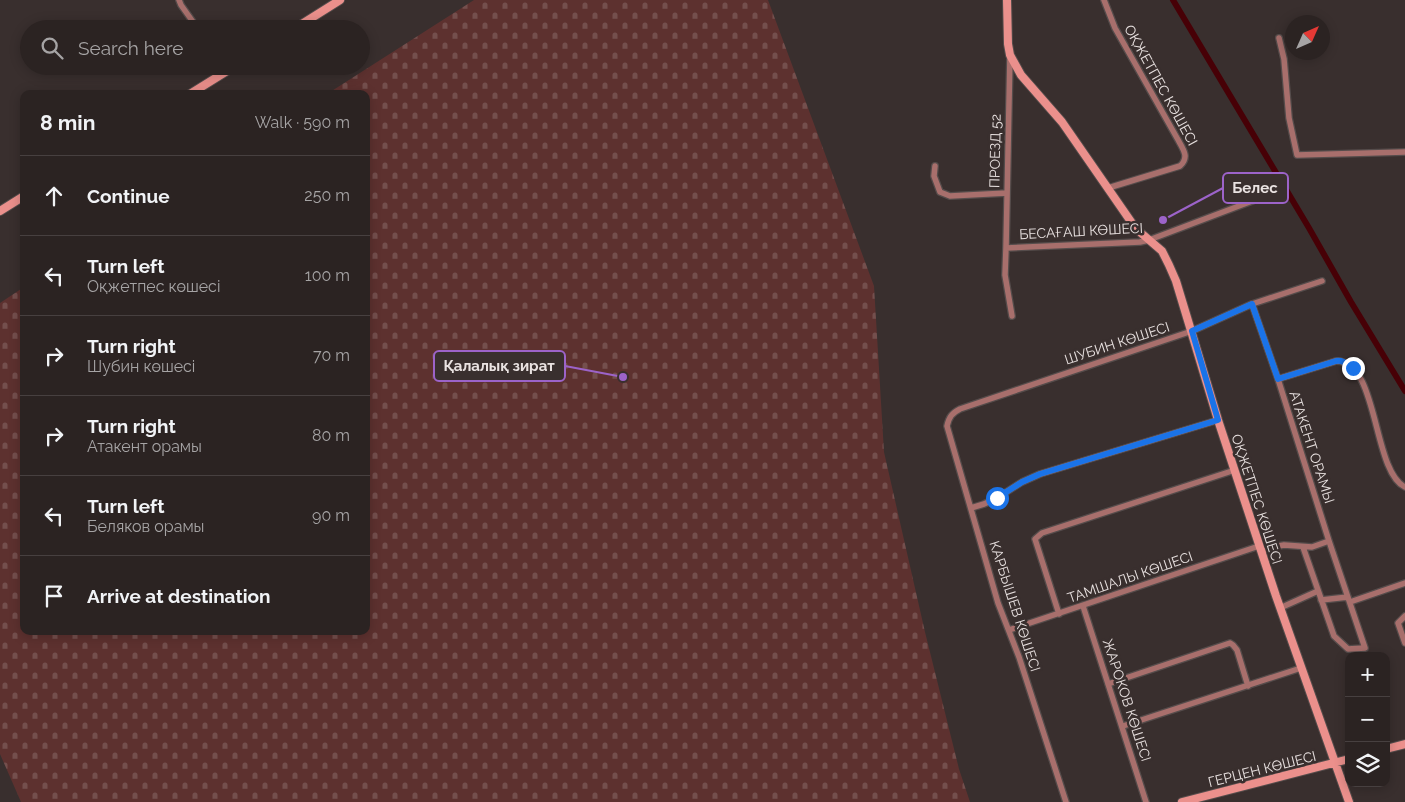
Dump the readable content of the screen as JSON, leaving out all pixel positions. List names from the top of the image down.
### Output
{
  "streets": {
    "street": [
      "ОҚЖЕТПЕС КӨШЕСІ",
      "ПРОЕЗД 52",
      "БЕСАҒАШ КӨШЕСІ",
      "ШУБИН КӨШЕСІ",
      "АТАКЕНТ ОРАМЫ",
      "ТАМШАЛЫ КӨШЕСІ",
      "КАРБЫШЕВ КӨШЕСІ",
      "ЖАРОКОВ КӨШЕСІ",
      "ГЕРЦЕН КӨШЕСІ"
    ]
  },
  "crossings": [
    ["ОҚЖЕТПЕС КӨШЕСІ", "ПРОЕЗД 52"],
    ["ОҚЖЕТПЕС КӨШЕСІ", "БЕСАҒАШ КӨШЕСІ"],
    ["ОҚЖЕТПЕС КӨШЕСІ", "ШУБИН КӨШЕСІ"],
    ["ОҚЖЕТПЕС КӨШЕСІ", "ТАМШАЛЫ КӨШЕСІ"],
    ["ОҚЖЕТПЕС КӨШЕСІ", "ГЕРЦЕН КӨШЕСІ"],
    ["ПРОЕЗД 52", "БЕСАҒАШ КӨШЕСІ"],
    ["ШУБИН КӨШЕСІ", "АТАКЕНТ ОРАМЫ"],
    ["ШУБИН КӨШЕСІ", "КАРБЫШЕВ КӨШЕСІ"],
    ["АТАКЕНТ ОРАМЫ", "ТАМШАЛЫ КӨШЕСІ"],
    ["ТАМШАЛЫ КӨШЕСІ", "КАРБЫШЕВ КӨШЕСІ"],
    ["ТАМШАЛЫ КӨШЕСІ", "ЖАРОКОВ КӨШЕСІ"]
  ],
  "places": ["Белес", "Қалалық зират"],
  "north": "top right",
  "page": {
    "search": "Search here",
    "heading": ["8 min", "Walk · 590 m"],
    "list": [
      ["Continue", "250 m"],
      ["Turn left", "Оқжетпес көшесі", "100 m"],
      ["Turn right", "Шубин көшесі", "70 m"],
      ["Turn right", "Атакент орамы", "80 m"],
      ["Turn left", "Беляков орамы", "90 m"],
      "Arrive at destination"
    ],
    "map_buttons": ["+", "−"]
  }
}
